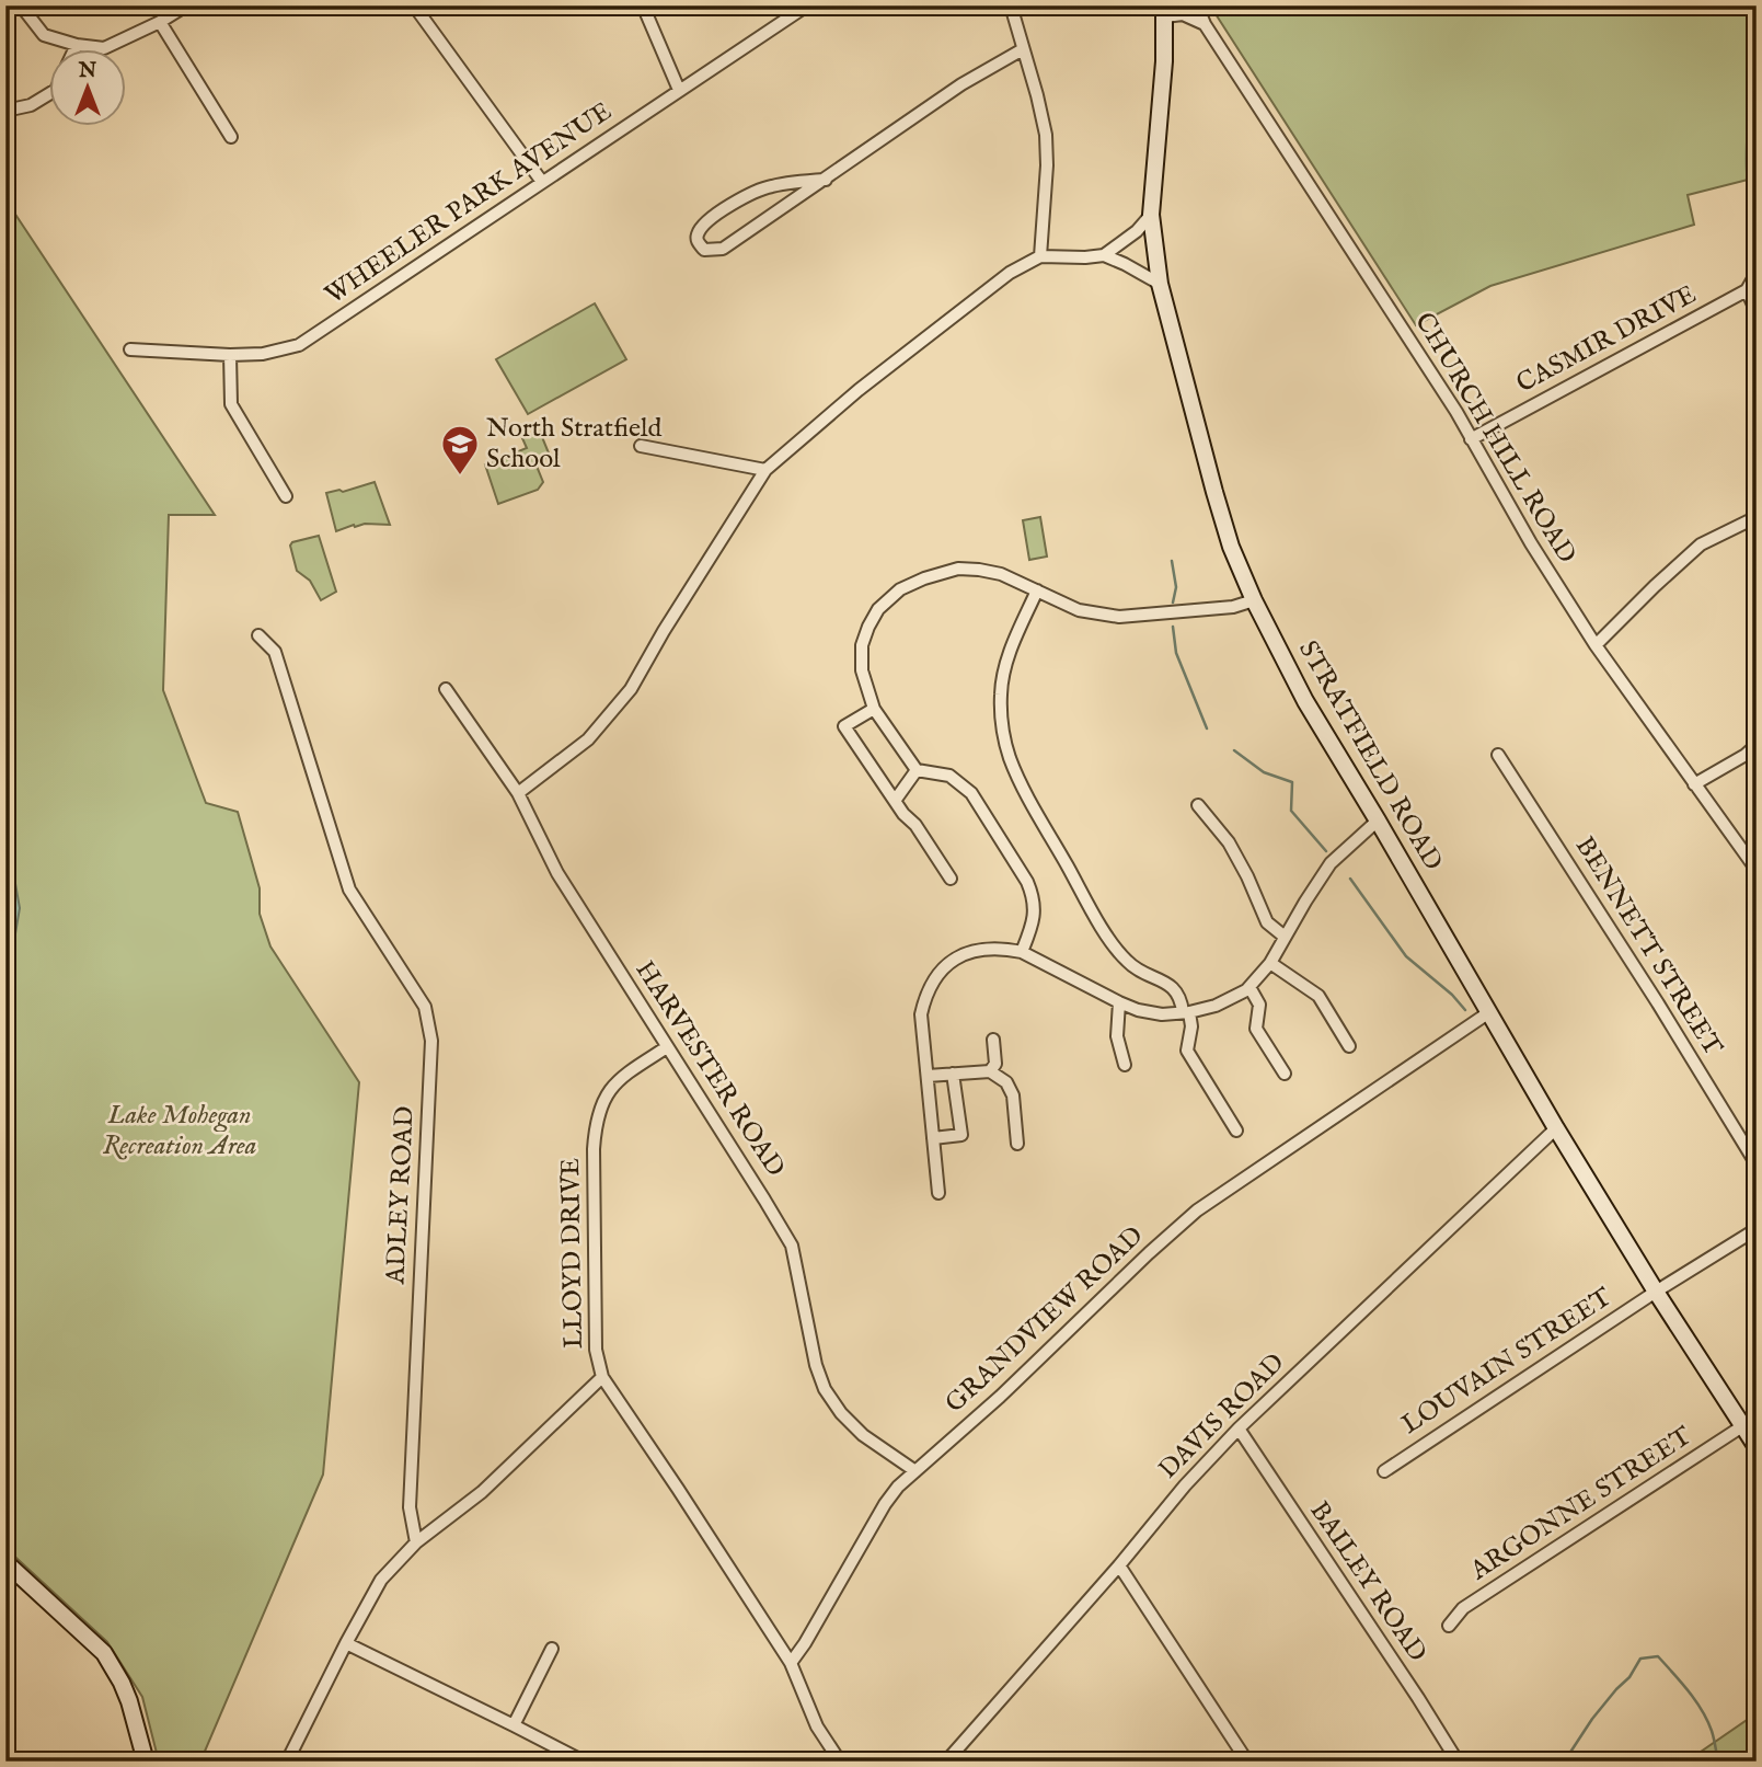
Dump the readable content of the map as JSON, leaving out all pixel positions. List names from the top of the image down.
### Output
{
  "streets": {
    "main road": ["STRATFIELD ROAD"],
    "street": [
      "WHEELER PARK AVENUE",
      "CASMIR DRIVE",
      "CHURCH HILL ROAD",
      "BENNETT STREET",
      "HARVESTER ROAD",
      "ADLEY ROAD",
      "LLOYD DRIVE",
      "GRANDVIEW ROAD",
      "LOUVAIN STREET",
      "DAVIS ROAD",
      "ARGONNE STREET",
      "BAILEY ROAD"
    ]
  },
  "crossings": [
    ["CASMIR DRIVE", "CHURCH HILL ROAD"],
    ["STRATFIELD ROAD", "GRANDVIEW ROAD"],
    ["STRATFIELD ROAD", "LOUVAIN STREET"],
    ["STRATFIELD ROAD", "DAVIS ROAD"],
    ["STRATFIELD ROAD", "ARGONNE STREET"],
    ["HARVESTER ROAD", "LLOYD DRIVE"],
    ["HARVESTER ROAD", "GRANDVIEW ROAD"],
    ["LLOYD DRIVE", "GRANDVIEW ROAD"],
    ["DAVIS ROAD", "BAILEY ROAD"]
  ],
  "parks": ["Lake Mohegan Recreation Area"],
  "places": {
    "school or university": ["North Stratfield School"]
  },
  "north": "top"
}
